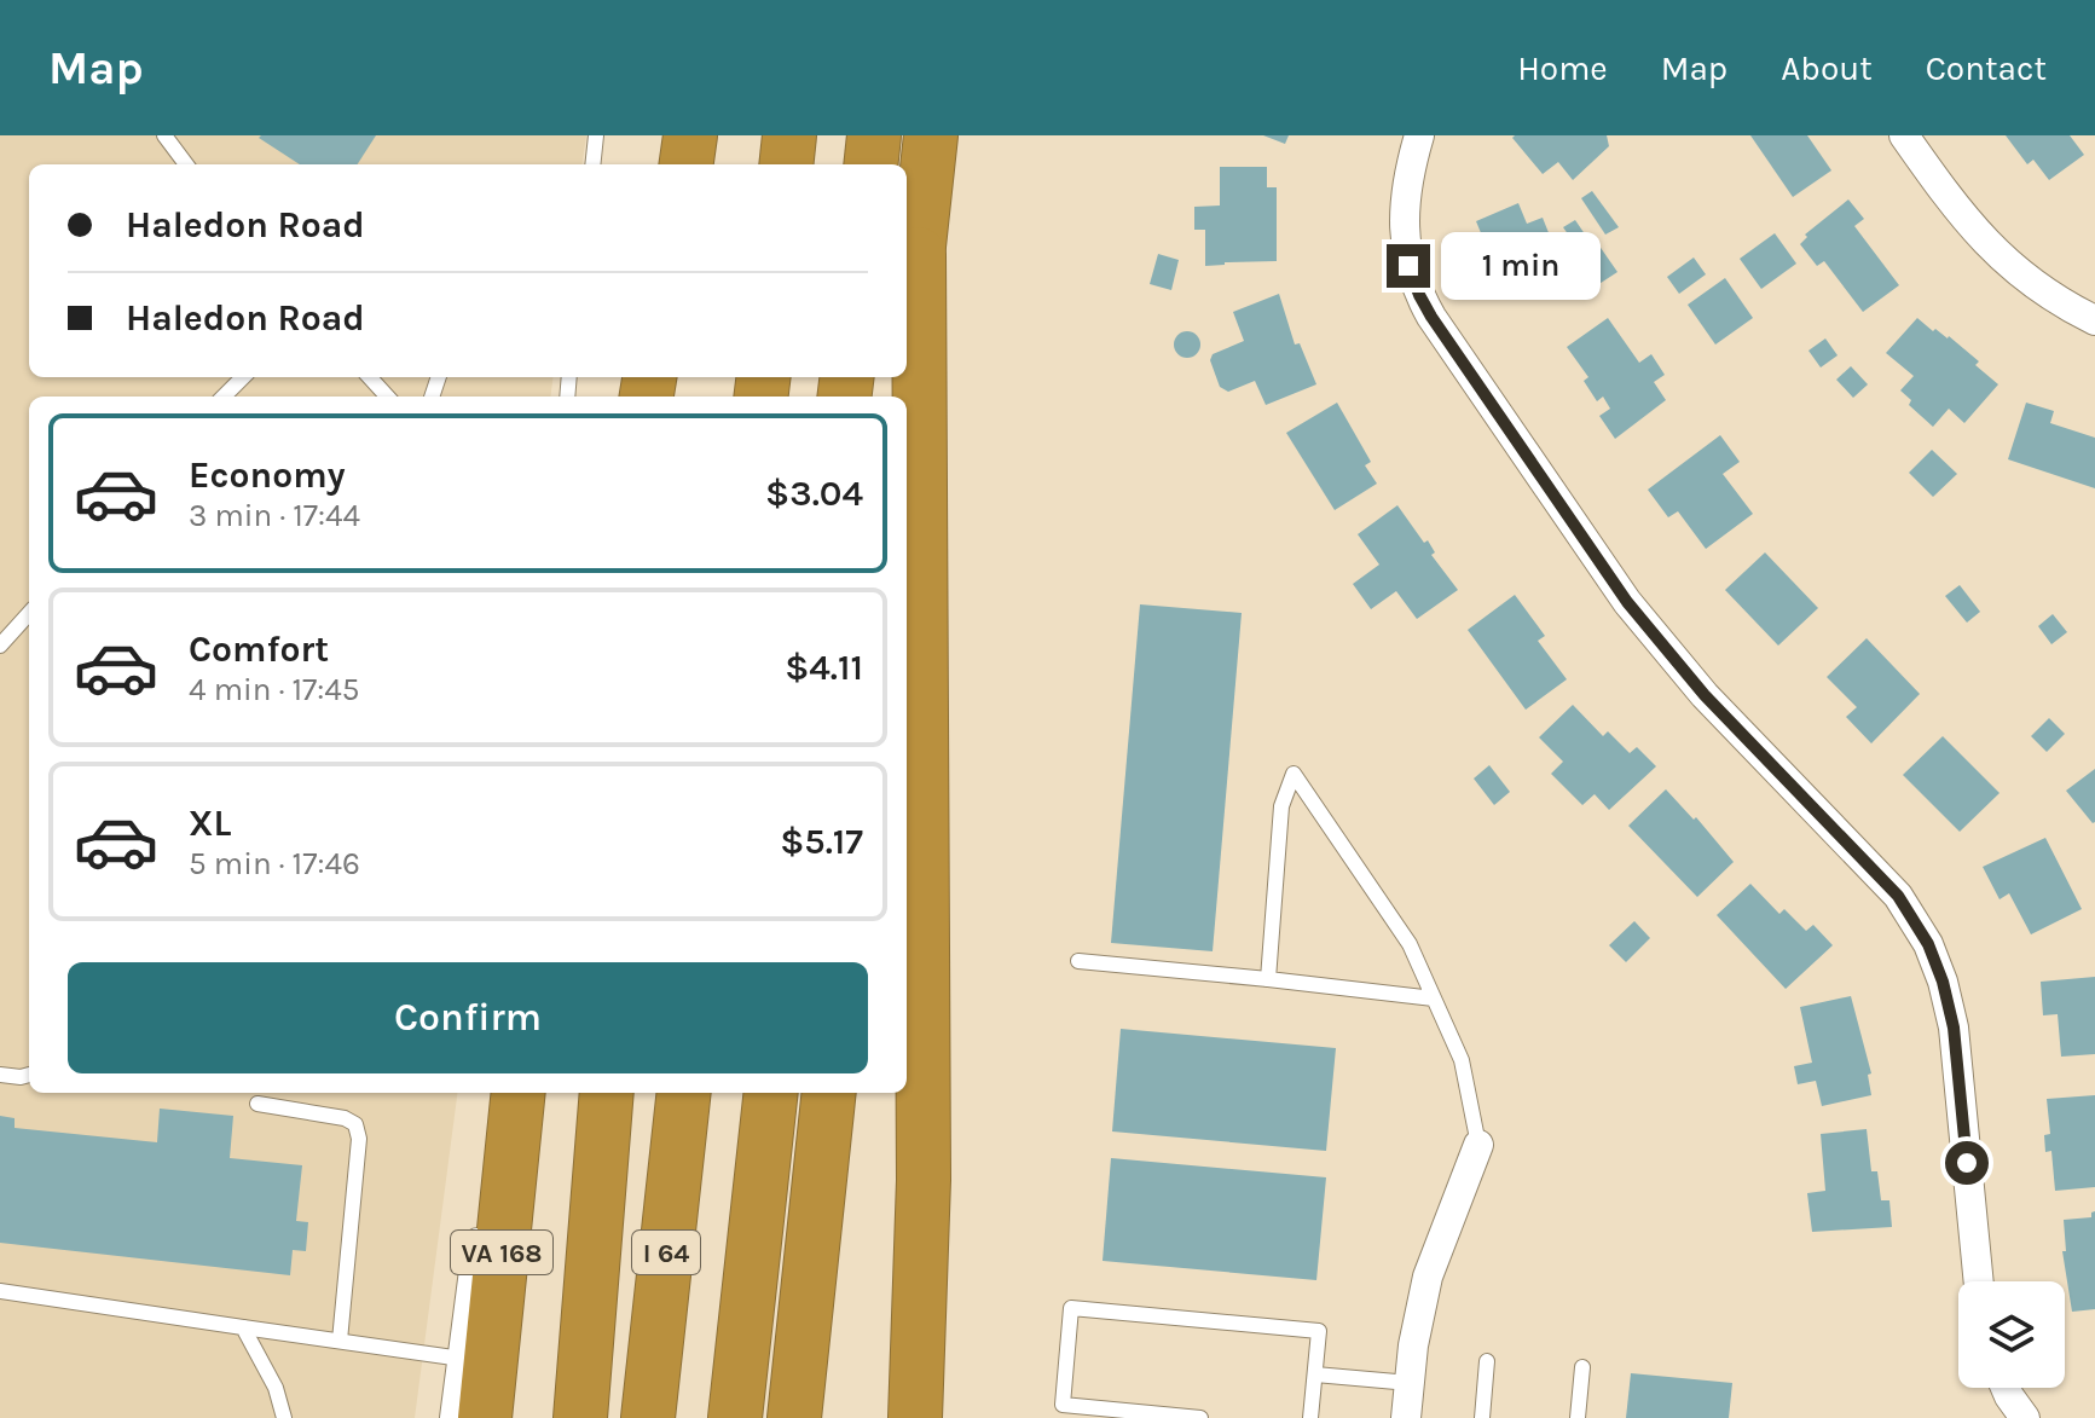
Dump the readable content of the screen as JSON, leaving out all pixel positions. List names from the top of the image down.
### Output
{
  "streets": {
    "highway": ["VA 168", "I 64"]
  },
  "page": {
    "header": "Map",
    "nav": [
      "Home",
      "Map",
      "About",
      "Contact"
    ],
    "banner": ["Haledon Road", "Haledon Road"],
    "bubble": "1 min",
    "list": [
      {
        "name": "Economy",
        "note": "3 min · 17:44",
        "value": "$3.04"
      },
      {
        "name": "Comfort",
        "note": "4 min · 17:45",
        "value": "$4.11"
      },
      {
        "name": "XL",
        "note": "5 min · 17:46",
        "value": "$5.17"
      }
    ],
    "buttons": "Confirm"
  }
}
